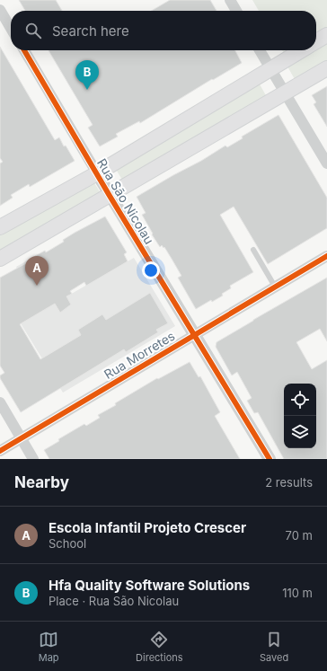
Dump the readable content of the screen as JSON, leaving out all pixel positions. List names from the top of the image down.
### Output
{
  "streets": {
    "street": ["Rua São Nicolau", "Rua Morretes"]
  },
  "crossings": [
    ["Rua São Nicolau", "Rua Morretes"]
  ],
  "page": {
    "search": "Search here",
    "pins": ["B", "A"],
    "heading": ["Nearby", "2 results"],
    "list": [
      {
        "mark": "A",
        "name": "Escola Infantil Projeto Crescer",
        "note": "School",
        "value": "70 m"
      },
      {
        "mark": "B",
        "name": "Hfa Quality Software Solutions",
        "note": "Place · Rua São Nicolau",
        "value": "110 m"
      }
    ],
    "nav": ["Map", "Directions", "Saved"]
  }
}
